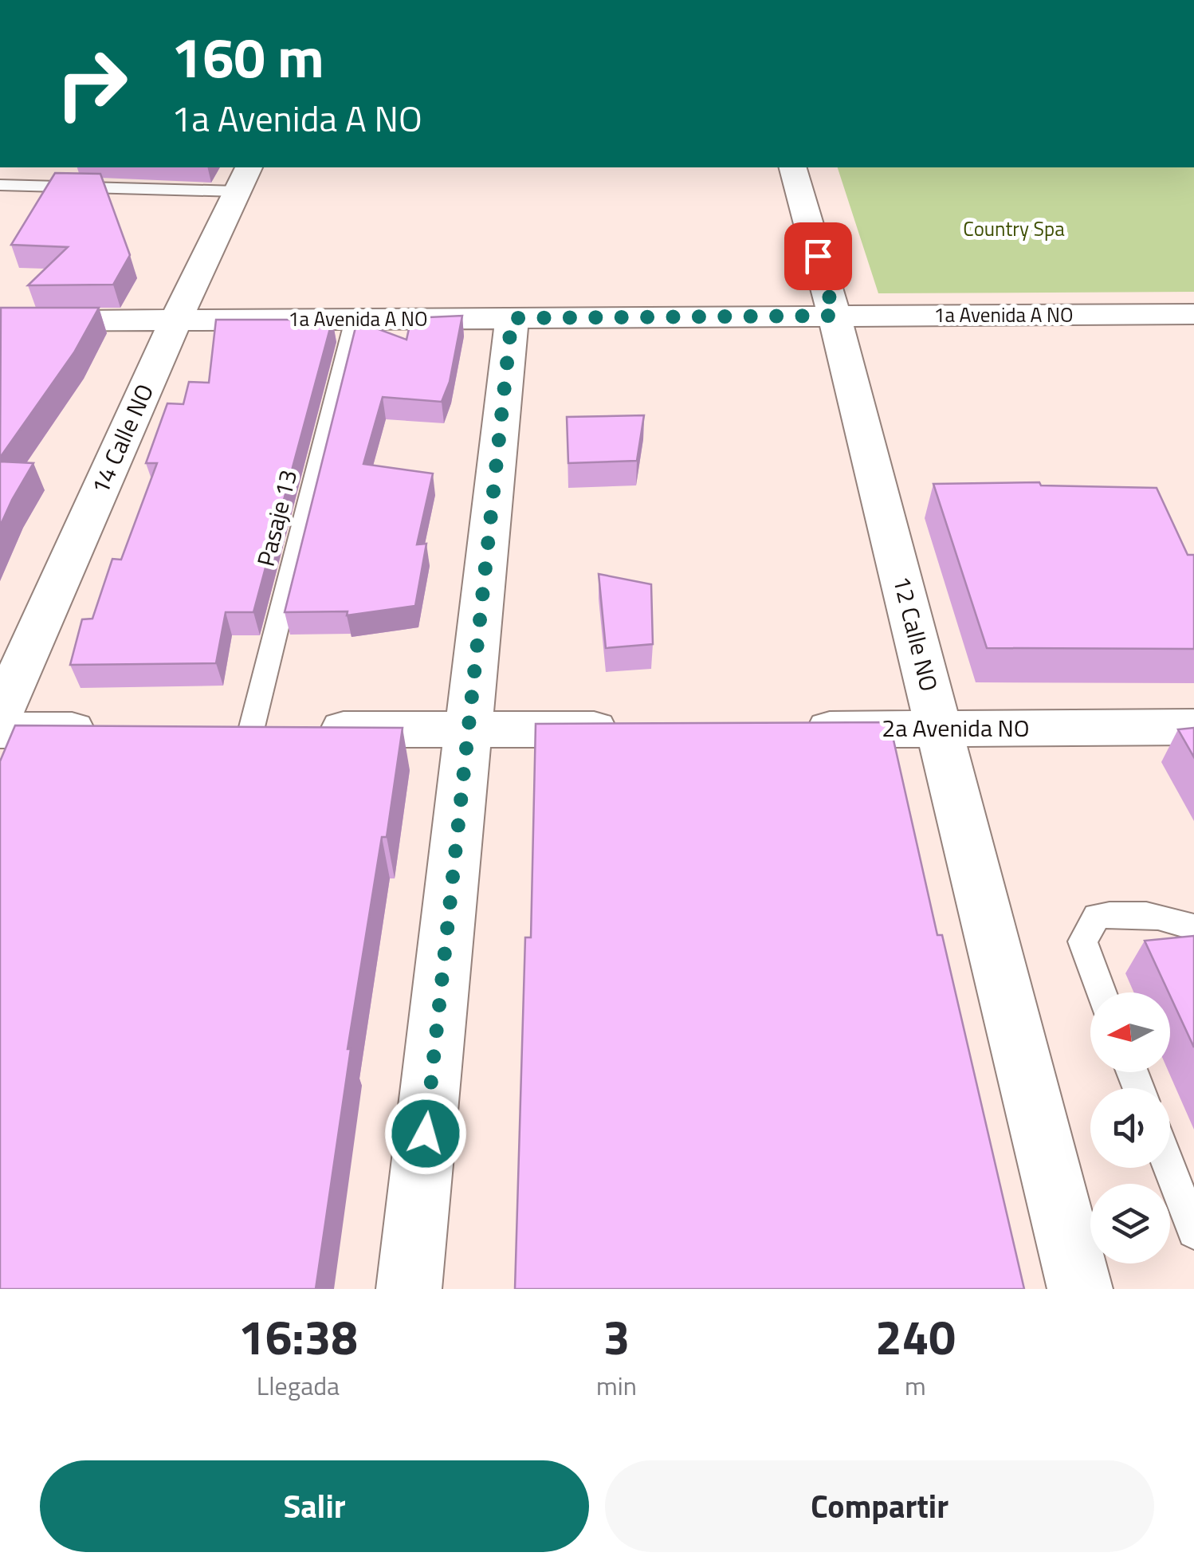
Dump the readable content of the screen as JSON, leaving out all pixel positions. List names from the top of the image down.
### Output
{
  "streets": {
    "street": [
      "1a Avenida A NO",
      "14 Calle NO",
      "12 Calle NO",
      "2a Avenida NO"
    ],
    "lane": ["Pasaje 13"]
  },
  "crossings": [
    ["1a Avenida A NO", "14 Calle NO"],
    ["1a Avenida A NO", "Pasaje 13"],
    ["1a Avenida A NO", "12 Calle NO"],
    ["12 Calle NO", "2a Avenida NO"]
  ],
  "parks": ["Country Spa"],
  "north": "left",
  "page": {
    "turn": ["160 m", "1a Avenida A NO"],
    "eta": [
      "16:38",
      "Llegada",
      "3",
      "min",
      "240",
      "m"
    ],
    "buttons": ["Salir", "Compartir"]
  }
}
